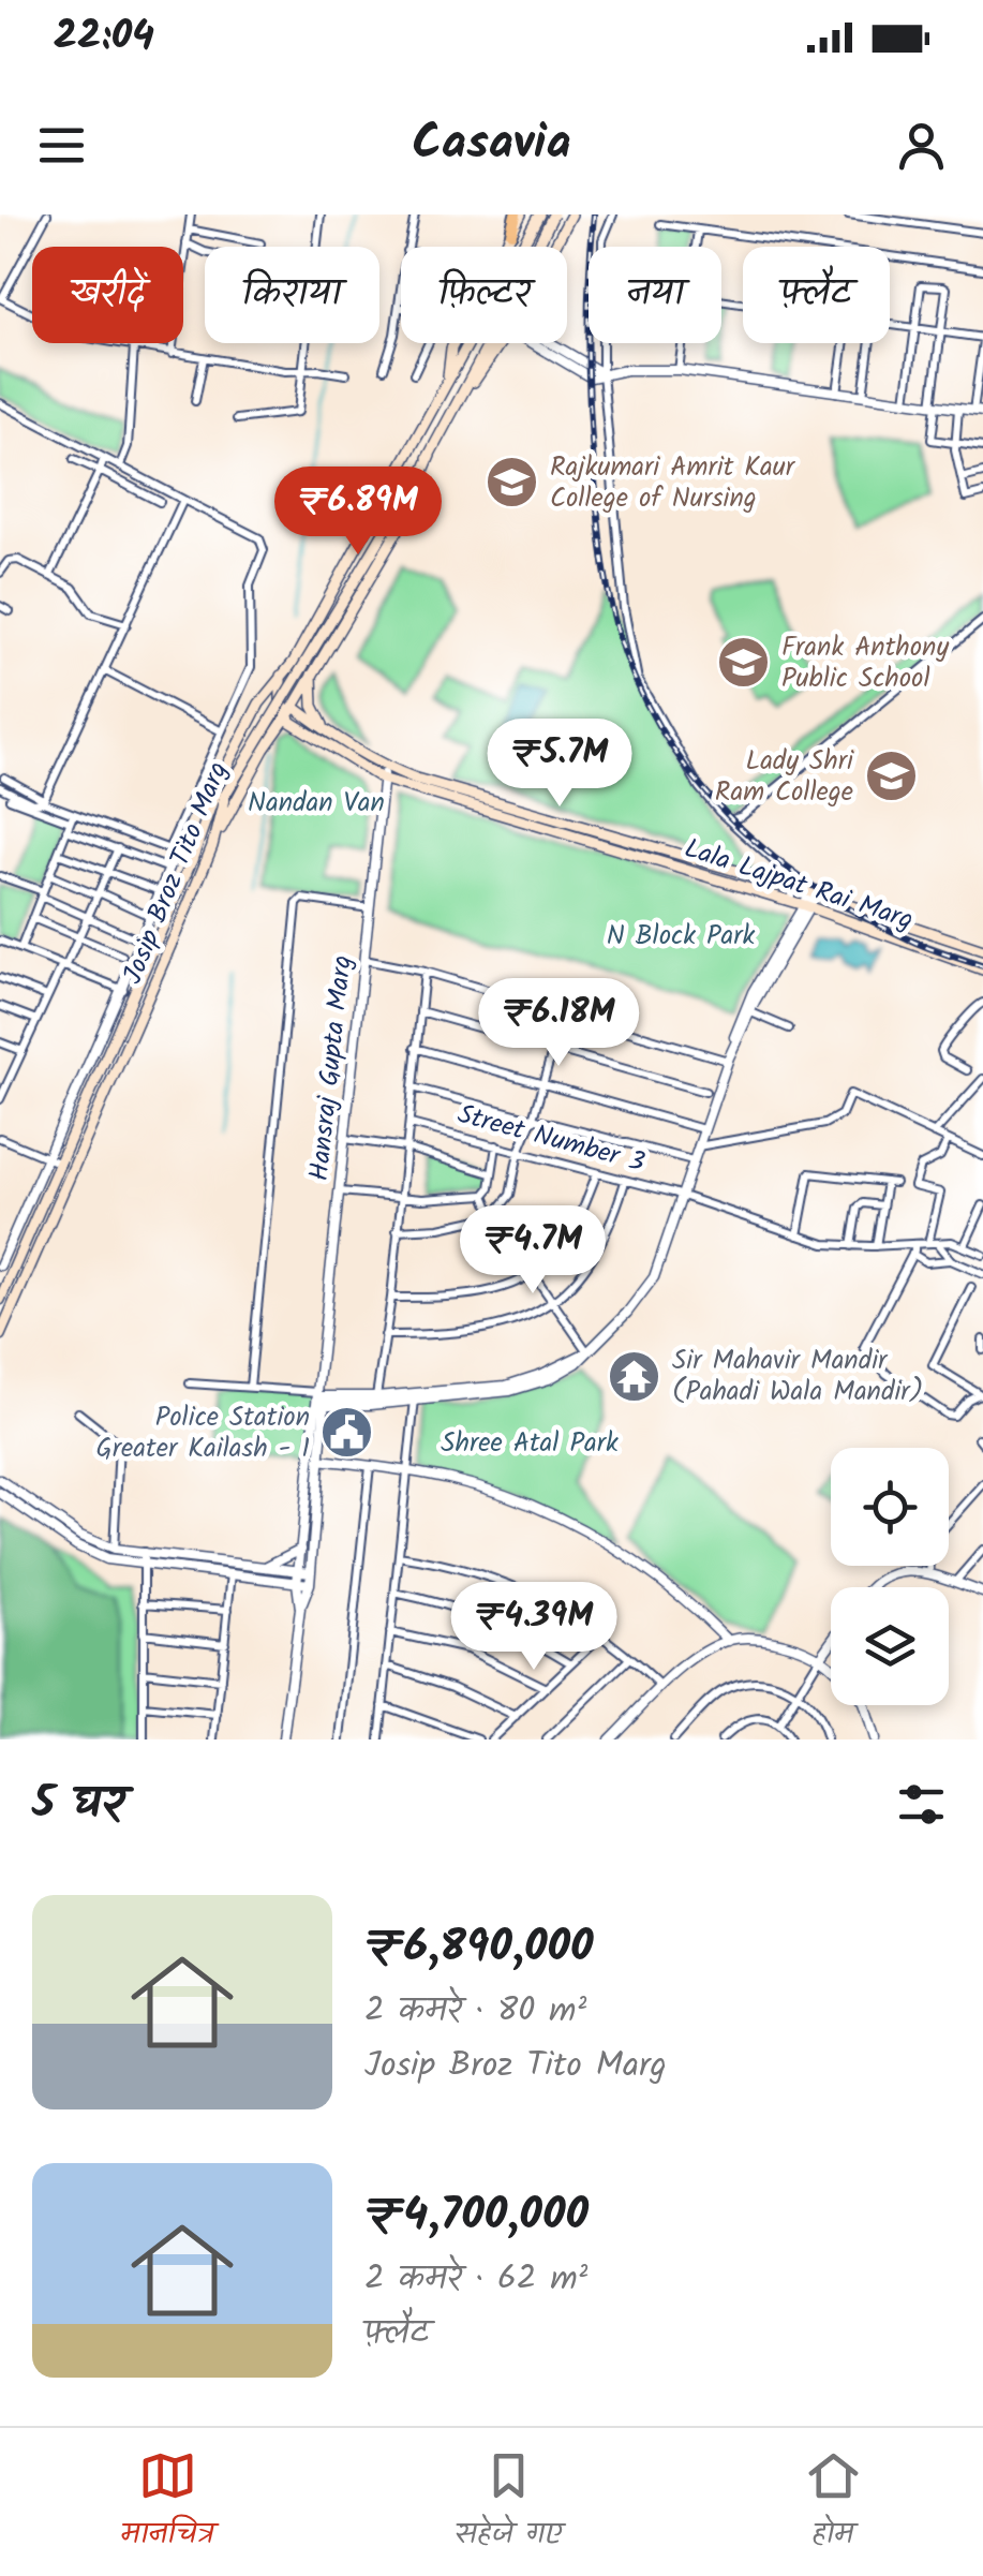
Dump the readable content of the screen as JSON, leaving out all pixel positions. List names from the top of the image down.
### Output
{
  "streets": {
    "main road": ["Josip Broz Tito Marg", "Lala Lajpat Rai Marg"],
    "street": ["Hansraj Gupta Marg", "Street Number 3"]
  },
  "crossings": [
    ["Lala Lajpat Rai Marg", "Hansraj Gupta Marg"]
  ],
  "parks": ["Nandan Van", "N Block Park", "Shree Atal Park"],
  "places": {
    "school or university": ["Rajkumari Amrit Kaur College of Nursing", "Frank Anthony Public School", "Lady Shri Ram College"],
    "temple": ["Sir Mahavir Mandir (Pahadi Wala Mandir)"],
    "public building": ["Police Station Greater Kailash - 1"]
  },
  "page": {
    "status": "22:04",
    "header": "Casavia",
    "chip": [
      "खरीदें",
      "किराया",
      "फ़िल्टर",
      "नया",
      "फ़्लैट"
    ],
    "price": [
      "₹6.89M",
      "₹5.7M",
      "₹6.18M",
      "₹4.7M",
      "₹4.39M"
    ],
    "heading": "5 घर",
    "list": [
      {
        "name": "₹6,890,000",
        "note": "2 कमरे · 80 m² · Josip Broz Tito Marg"
      },
      {
        "name": "₹4,700,000",
        "note": "2 कमरे · 62 m² · फ़्लैट"
      }
    ],
    "tabs": ["मानचित्र", "सहेजे गए", "होम"]
  }
}
